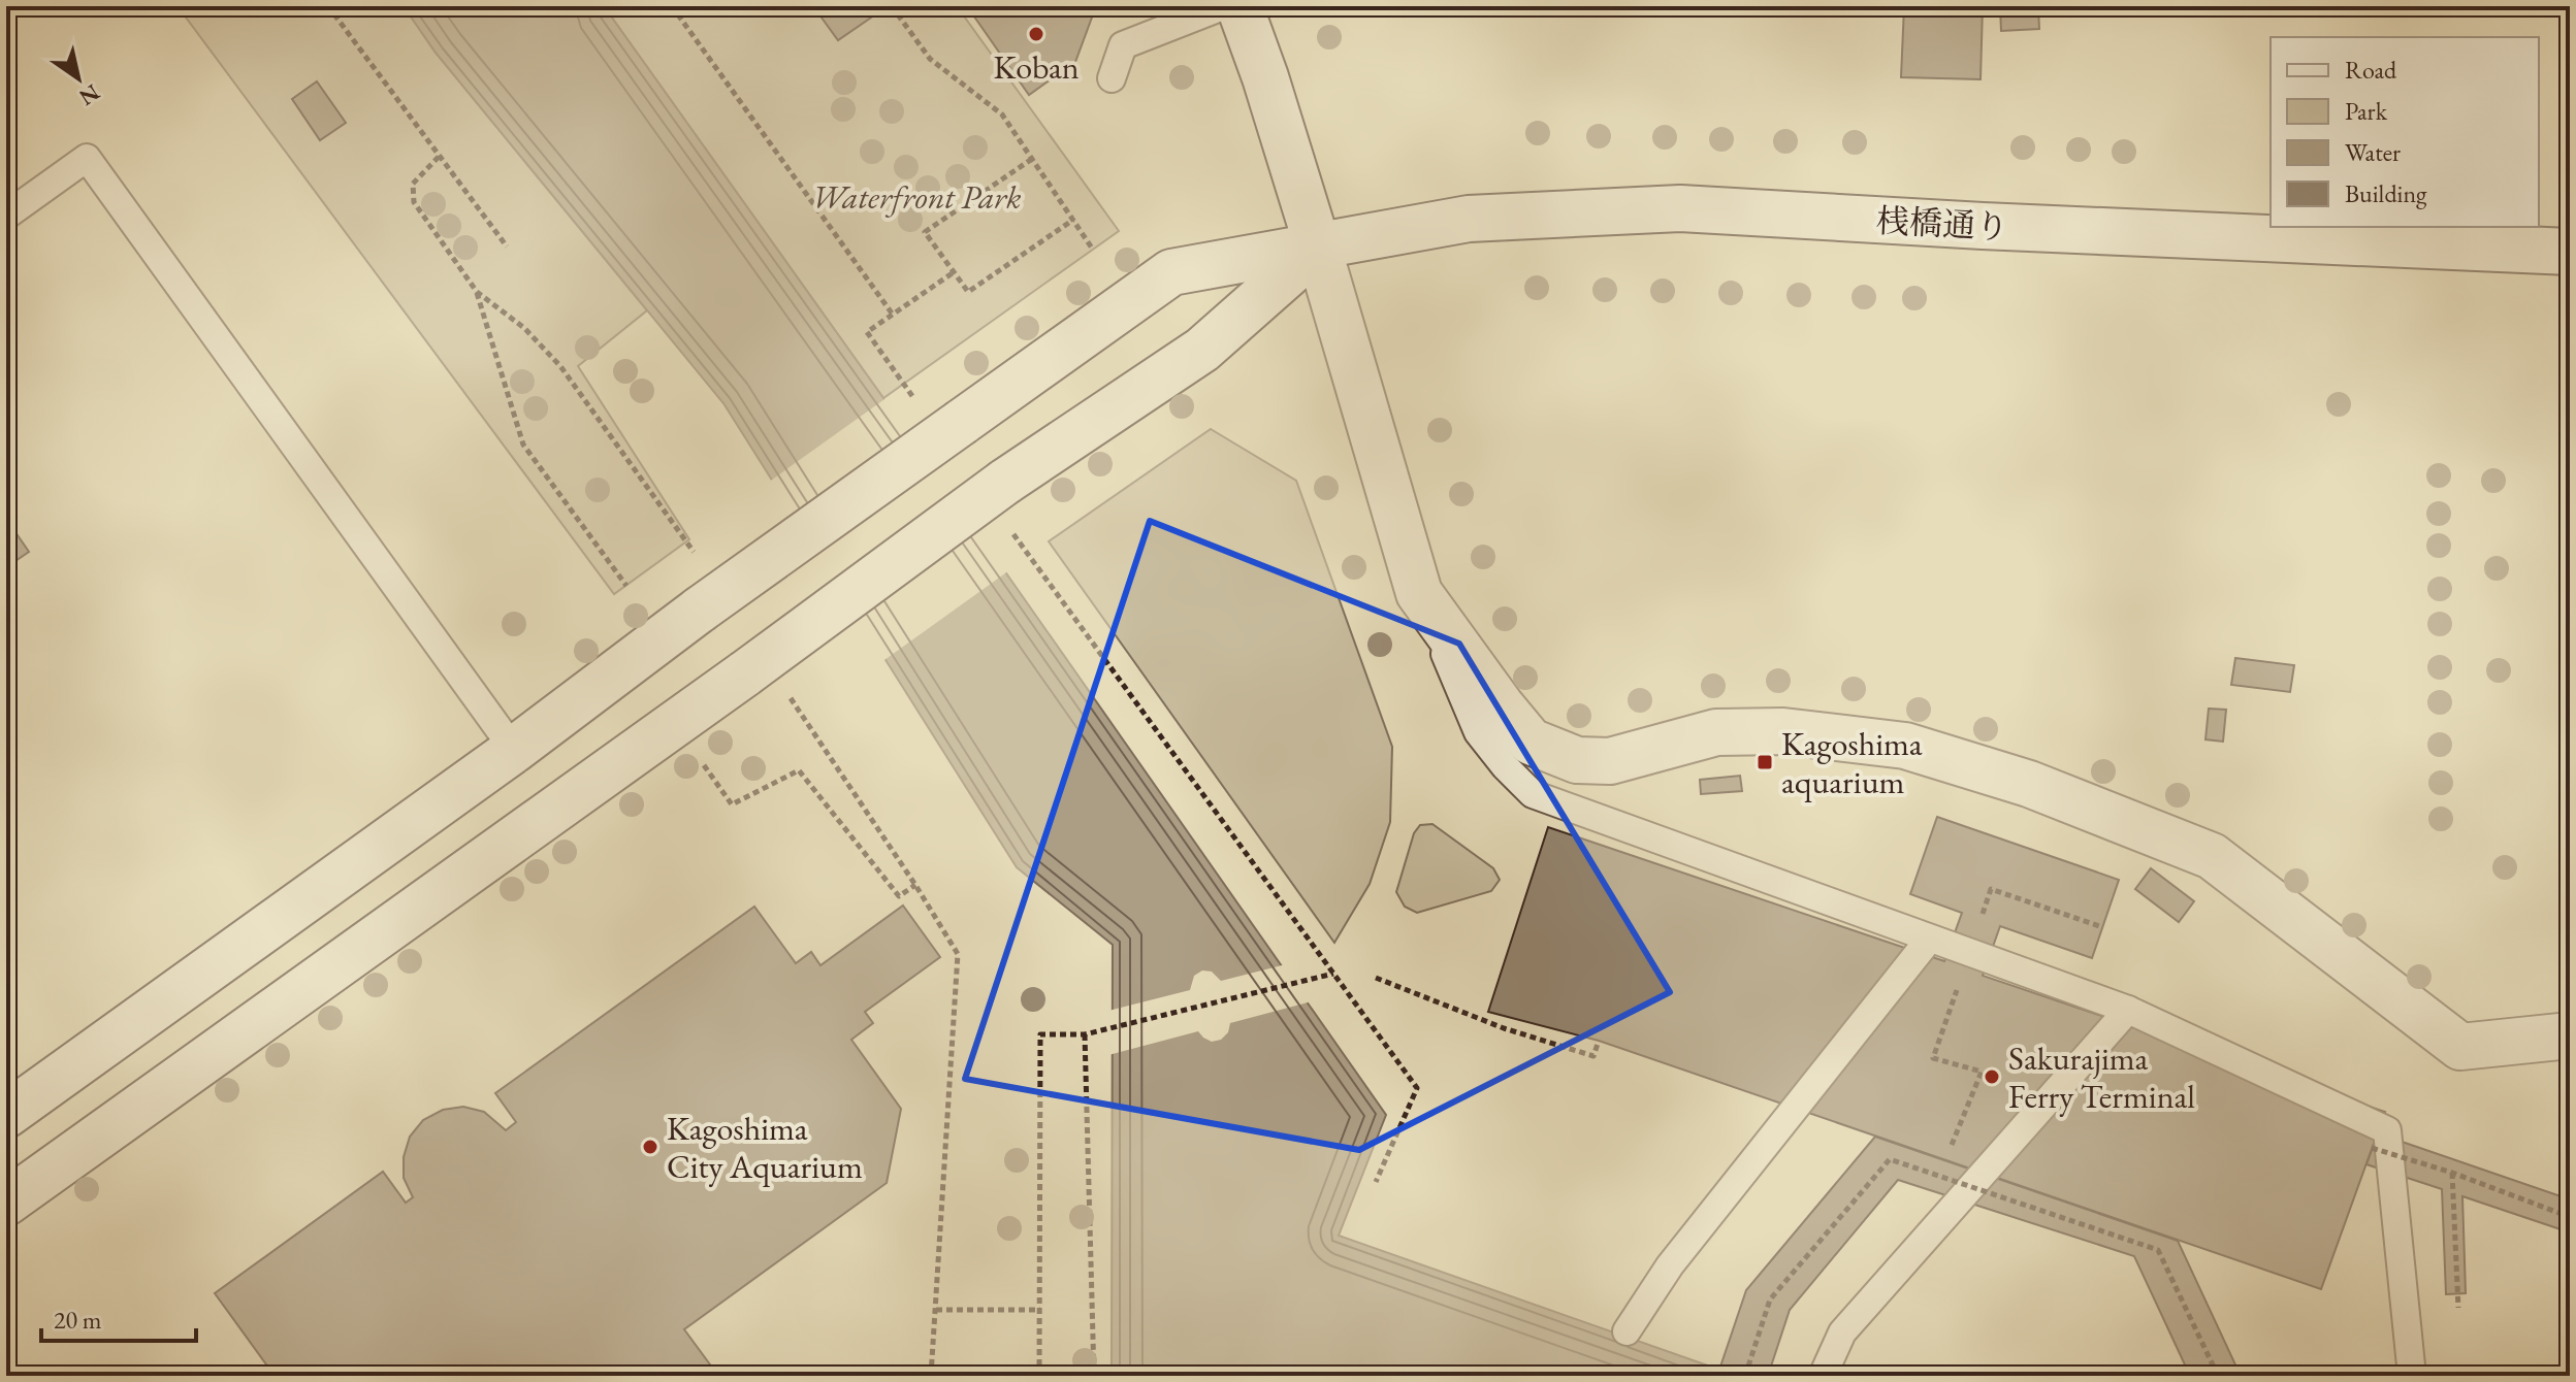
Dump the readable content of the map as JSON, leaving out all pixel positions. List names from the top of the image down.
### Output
{
  "streets": {
    "street": ["桟橋通り"]
  },
  "parks": ["Waterfront Park"],
  "places": {
    "other": ["Koban", "Sakurajima Ferry Terminal", "Kagoshima City Aquarium"],
    "transit": ["Kagoshima aquarium"]
  },
  "legend": [
    "Road",
    "Park",
    "Water",
    "Building"
  ],
  "scale_bar": "20 m",
  "north": "bottom right"
}
